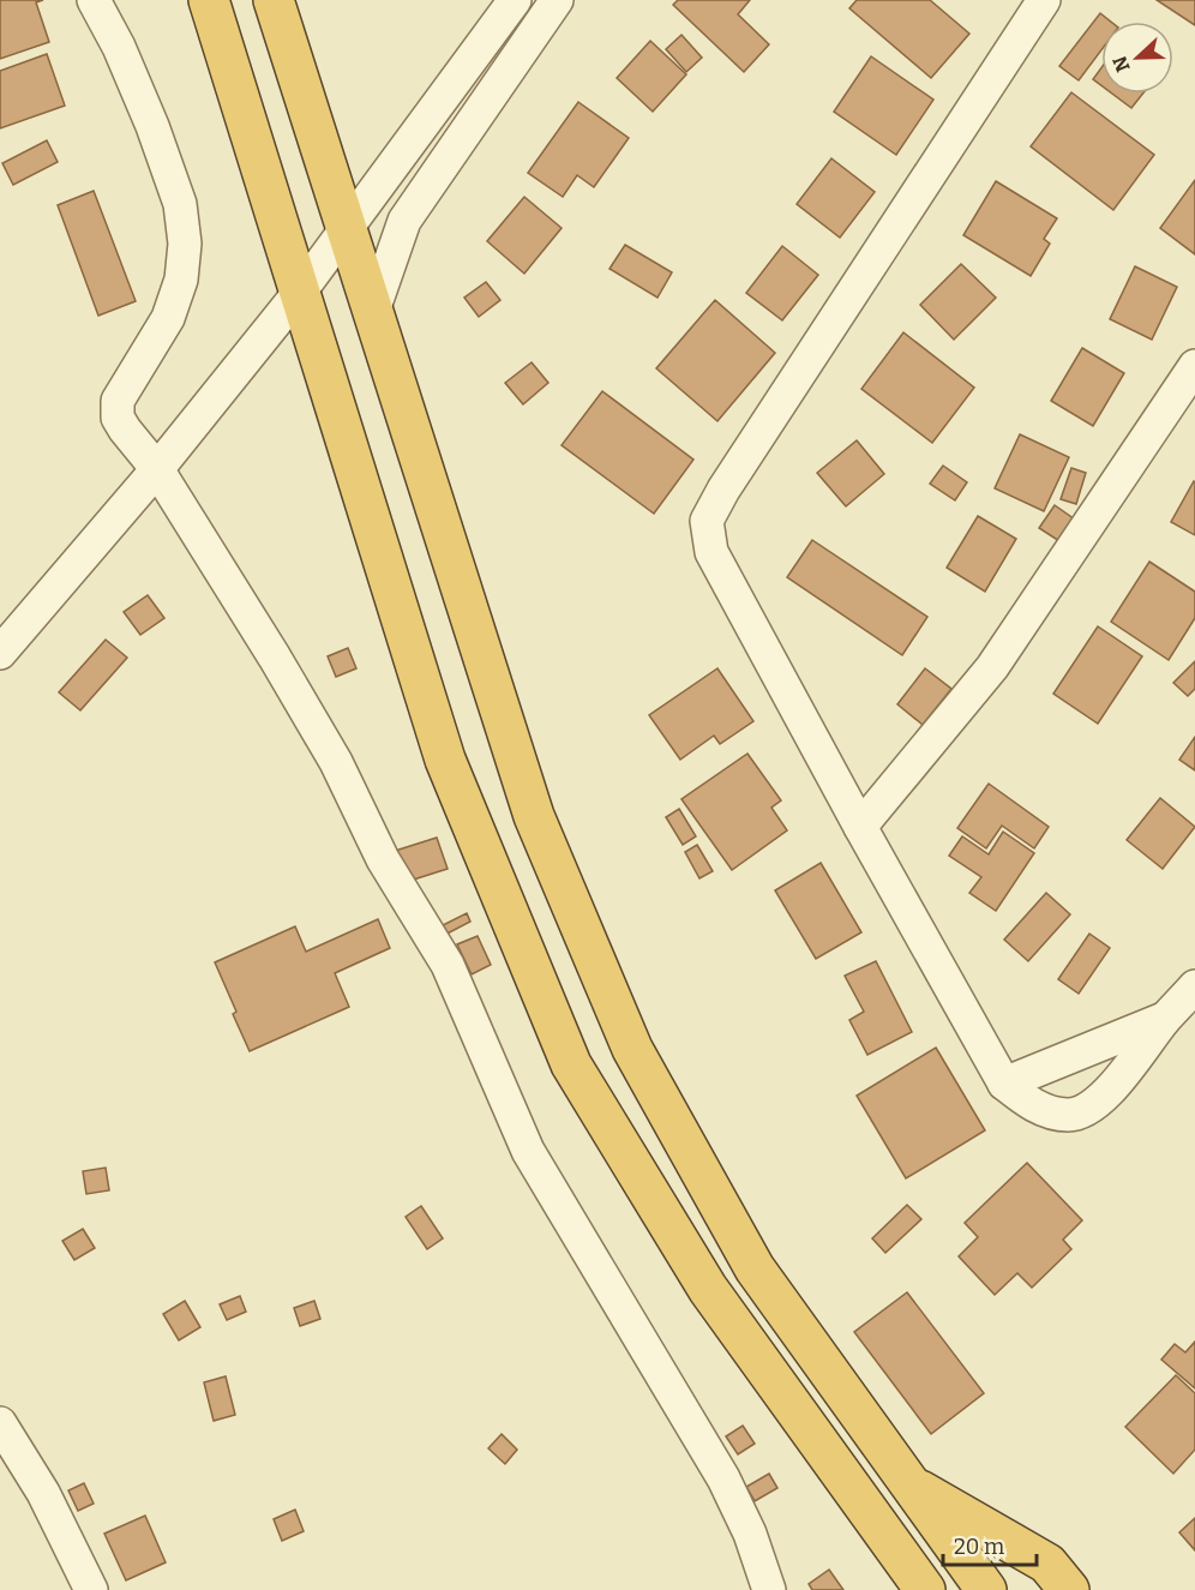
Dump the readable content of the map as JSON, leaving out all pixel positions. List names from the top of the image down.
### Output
{
  "scale_bar": "20 m",
  "north": "left"
}
